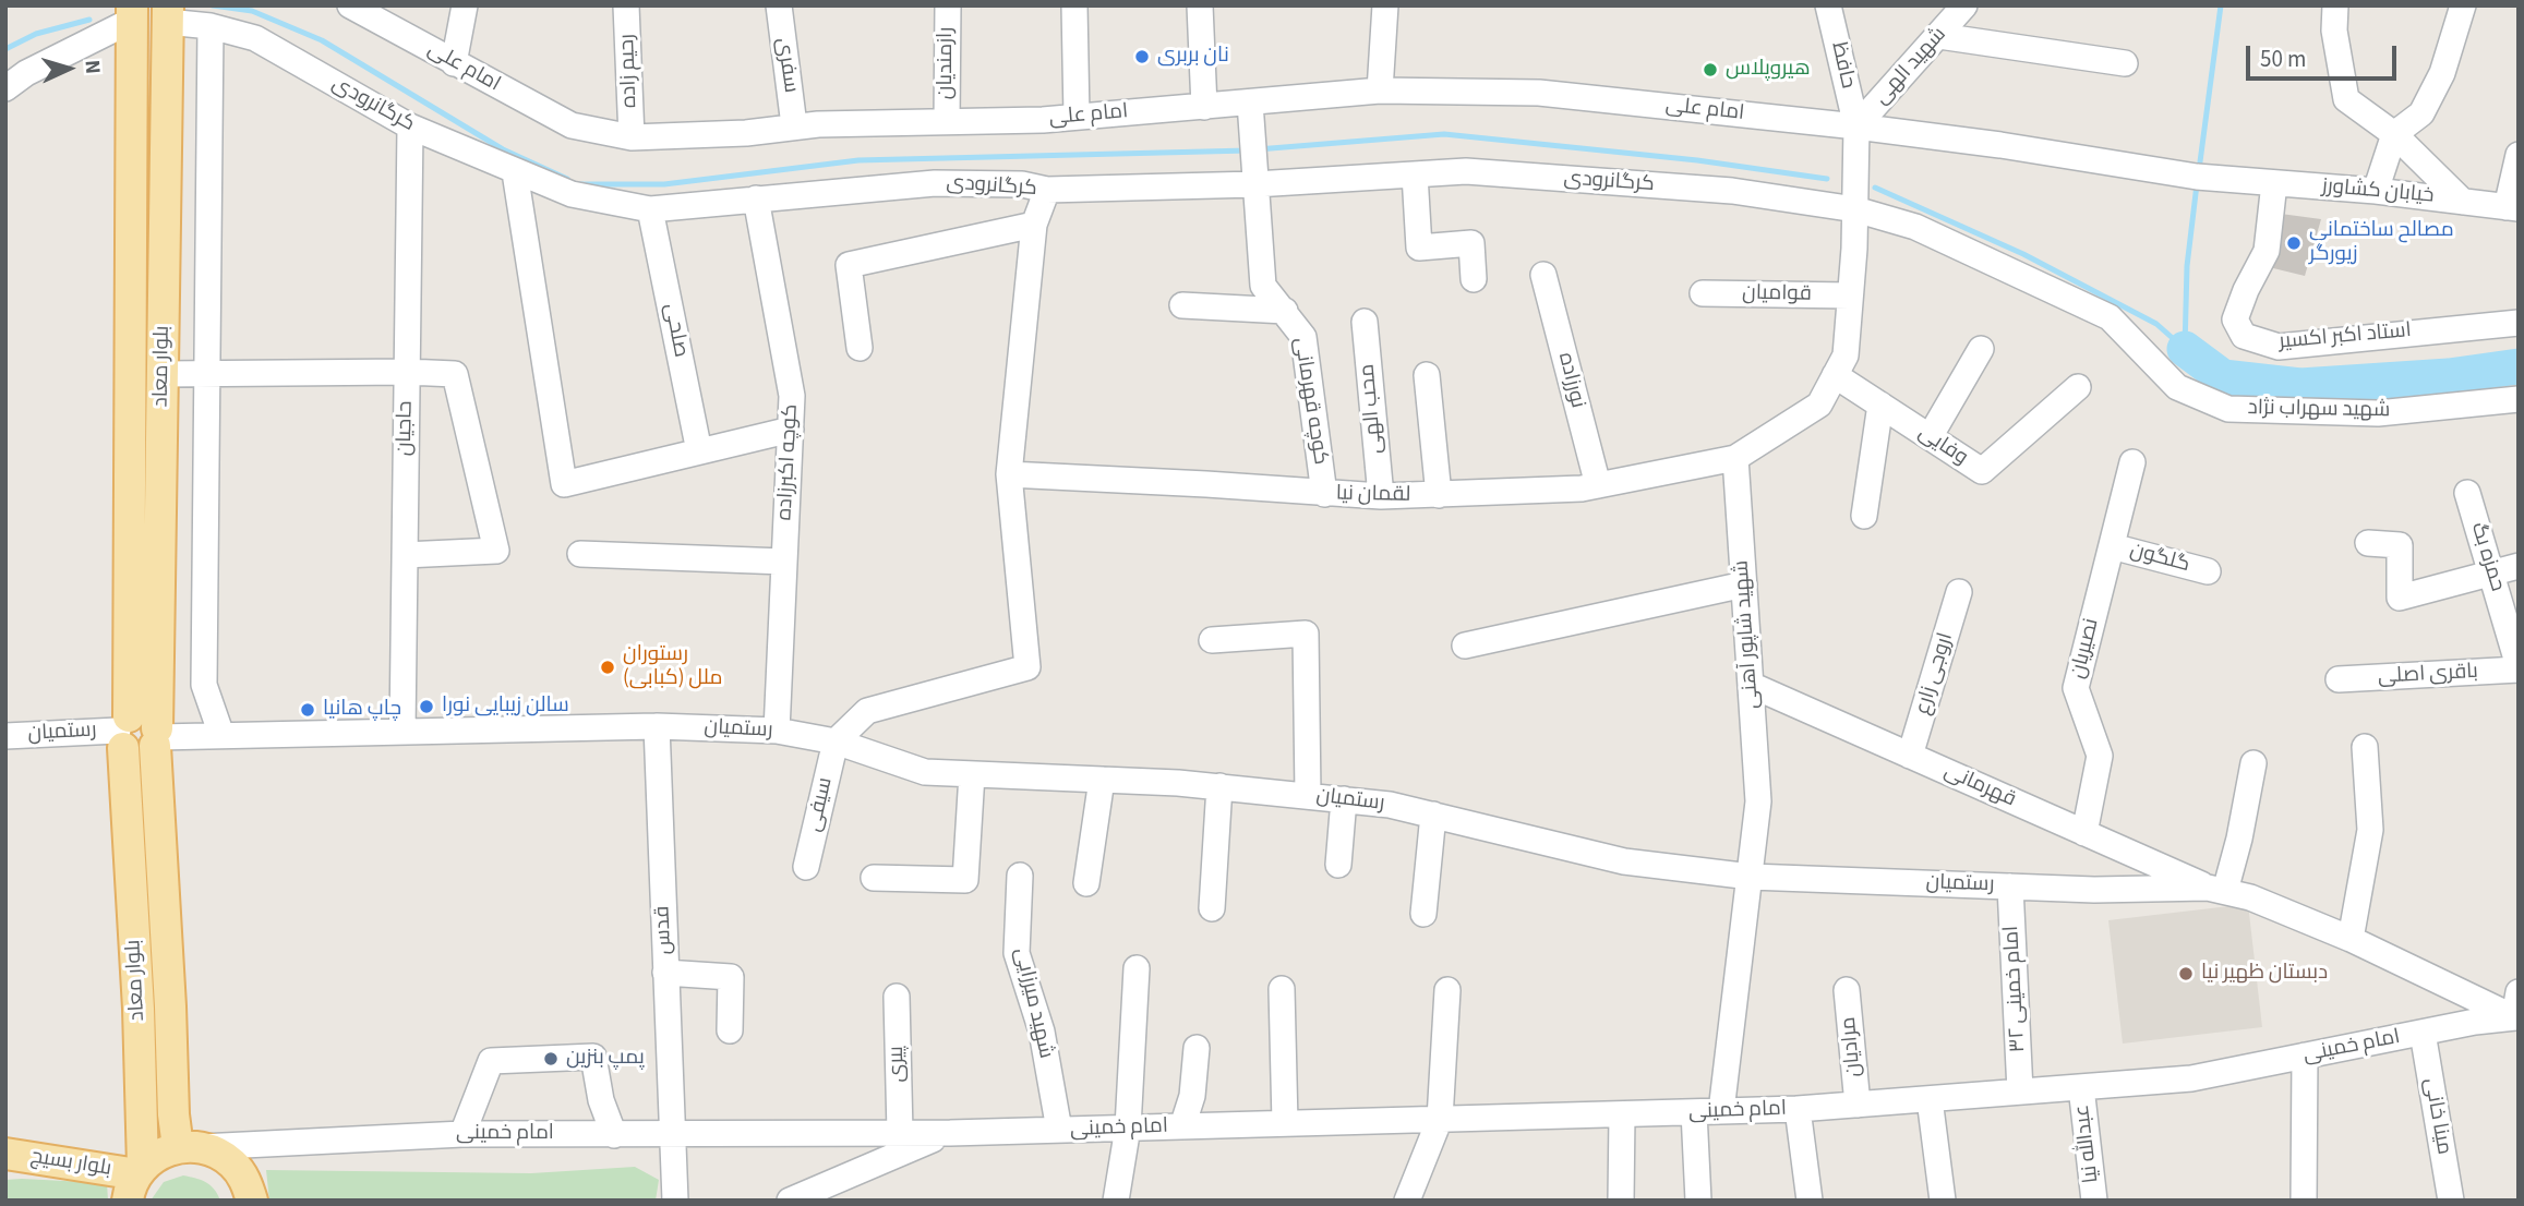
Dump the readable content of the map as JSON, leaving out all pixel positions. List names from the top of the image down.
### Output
{
  "streets": {
    "main road": ["بلوار معاد", "بلوار بسیج"],
    "street": [
      "رازمندیان",
      "سفری",
      "حافظ",
      "شهید الهی",
      "امام علی",
      "رحیم زاده",
      "کرگانرودی",
      "خیابان کشاورز",
      "قوامیان",
      "صلحی",
      "استاد اکبر اکسیر",
      "نورزاده",
      "کوچه قهرمانی",
      "محب الهی",
      "شهید سهراب نژاد",
      "حاجیان",
      "وفایی",
      "کوچه اکبرزاده",
      "لقمان نیا",
      "حمزه بگ",
      "گلگون",
      "شهید شاپور آهنی",
      "نصیریان",
      "اروجی زارع",
      "باقری اصلی",
      "رستمیان",
      "قهرمانی",
      "سیفی",
      "قدس",
      "امام خمینی ۳۲",
      "شهید میرزایی",
      "مرادیان",
      "امام خمینی",
      "پیری",
      "مینا خانی",
      "عبدالله نیا"
    ]
  },
  "crossings": [
    ["رازمندیان", "امام علی"],
    ["سفری", "امام علی"],
    ["حافظ", "شهید الهی"],
    ["حافظ", "امام علی"],
    ["حافظ", "کرگانرودی"],
    ["حافظ", "شهید سهراب نژاد"],
    ["شهید الهی", "امام علی"],
    ["امام علی", "رحیم زاده"],
    ["امام علی", "خیابان کشاورز"],
    ["امام علی", "کوچه قهرمانی"],
    ["کرگانرودی", "صلحی"],
    ["کرگانرودی", "بلوار معاد"],
    ["کرگانرودی", "کوچه قهرمانی"],
    ["کرگانرودی", "شهید سهراب نژاد"],
    ["کرگانرودی", "حاجیان"],
    ["کرگانرودی", "کوچه اکبرزاده"],
    ["خیابان کشاورز", "استاد اکبر اکسیر"],
    ["بلوار معاد", "رستمیان"],
    ["بلوار معاد", "امام خمینی"],
    ["بلوار معاد", "بلوار بسیج"],
    ["نورزاده", "لقمان نیا"],
    ["کوچه قهرمانی", "لقمان نیا"],
    ["محب الهی", "لقمان نیا"],
    ["حاجیان", "رستمیان"],
    ["کوچه اکبرزاده", "رستمیان"],
    ["لقمان نیا", "شهید شاپور آهنی"],
    ["حمزه بگ", "باقری اصلی"],
    ["گلگون", "نصیریان"],
    ["شهید شاپور آهنی", "رستمیان"],
    ["شهید شاپور آهنی", "قهرمانی"],
    ["شهید شاپور آهنی", "امام خمینی"],
    ["نصیریان", "قهرمانی"],
    ["اروجی زارع", "قهرمانی"],
    ["رستمیان", "قهرمانی"],
    ["رستمیان", "سیفی"],
    ["رستمیان", "قدس"],
    ["رستمیان", "امام خمینی ۳۲"],
    ["رستمیان", "امام خمینی"],
    ["قدس", "امام خمینی"],
    ["امام خمینی ۳۲", "امام خمینی"],
    ["شهید میرزایی", "امام خمینی"],
    ["مرادیان", "امام خمینی"],
    ["امام خمینی", "پیری"],
    ["امام خمینی", "مینا خانی"],
    ["امام خمینی", "عبدالله نیا"]
  ],
  "places": [
    "نان بربری",
    "هیروپلاس",
    "مصالح ساختمانی زیورگر",
    "رستوران ملل (کبابی)",
    "سالن زیبایی نورا",
    "چاپ هانیا",
    "دبستان ظهیر نیا",
    "پمپ بنزین"
  ],
  "scale_bar": "50 m",
  "north": "right"
}
